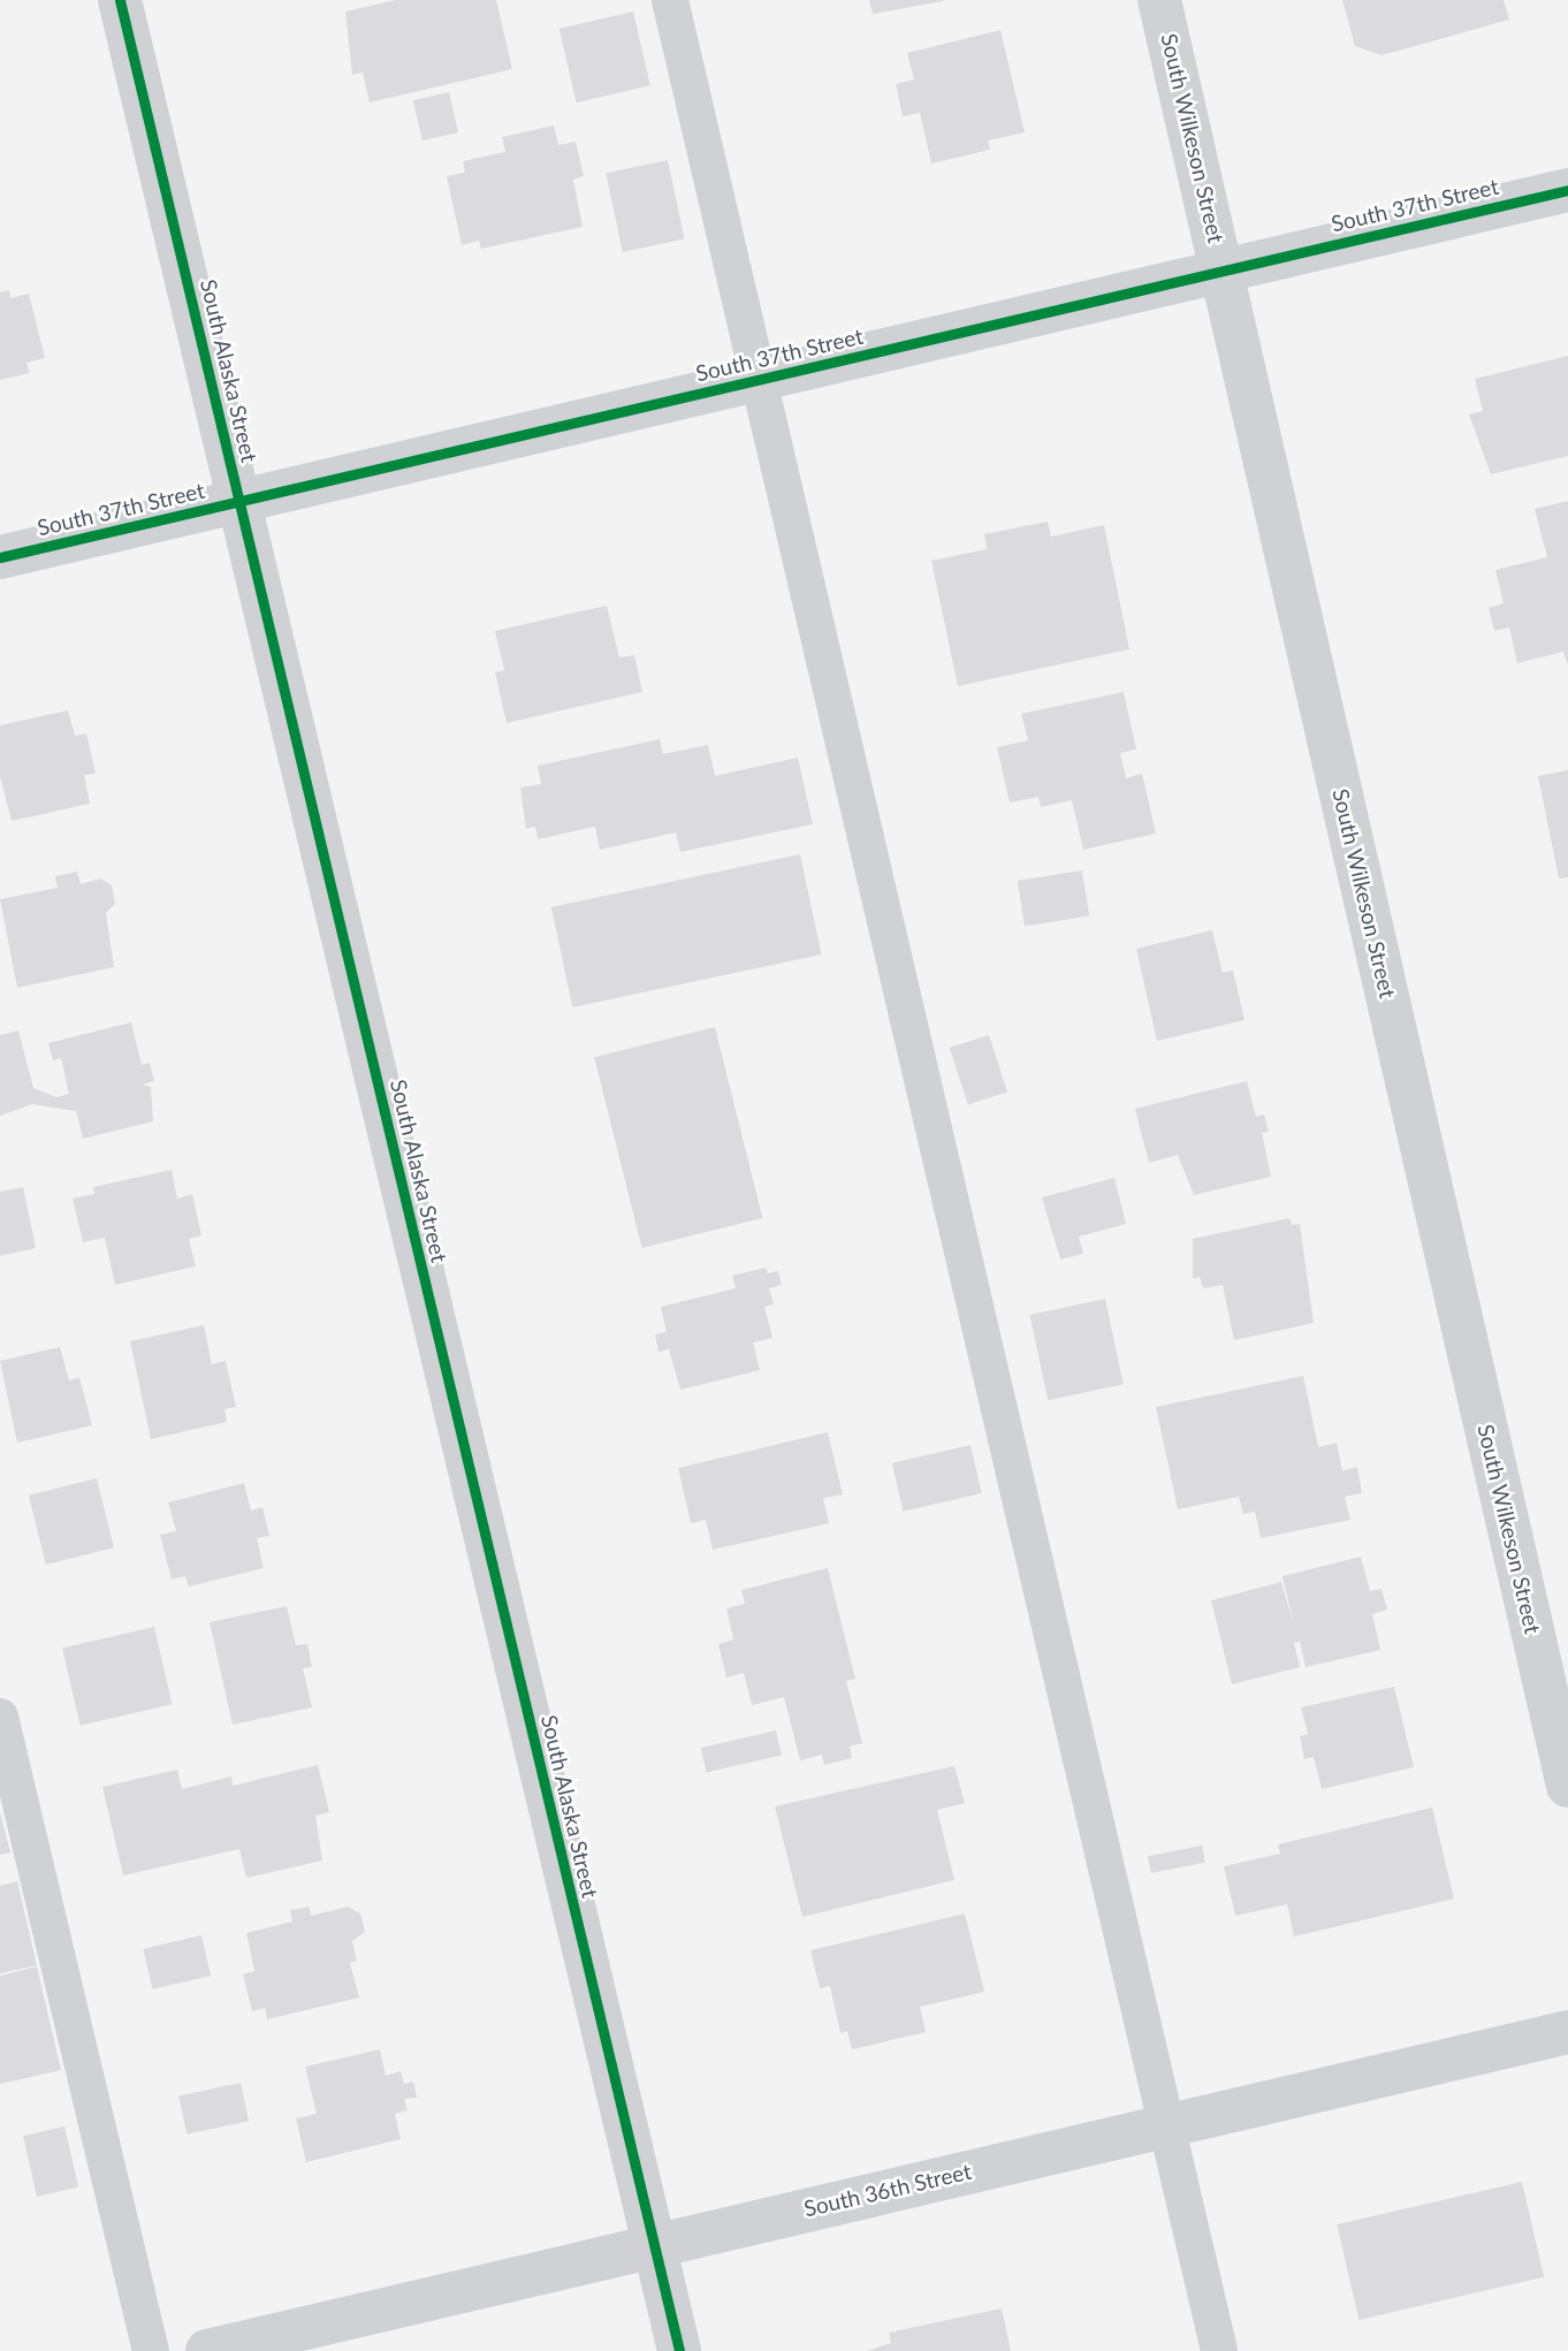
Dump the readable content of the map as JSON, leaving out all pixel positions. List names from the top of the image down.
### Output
{
  "streets": {
    "street": [
      "South Wilkeson Street",
      "South 37th Street",
      "South Alaska Street",
      "South 36th Street"
    ]
  },
  "crossings": [
    ["South Wilkeson Street", "South 37th Street"],
    ["South 37th Street", "South Alaska Street"],
    ["South Alaska Street", "South 36th Street"]
  ]
}
